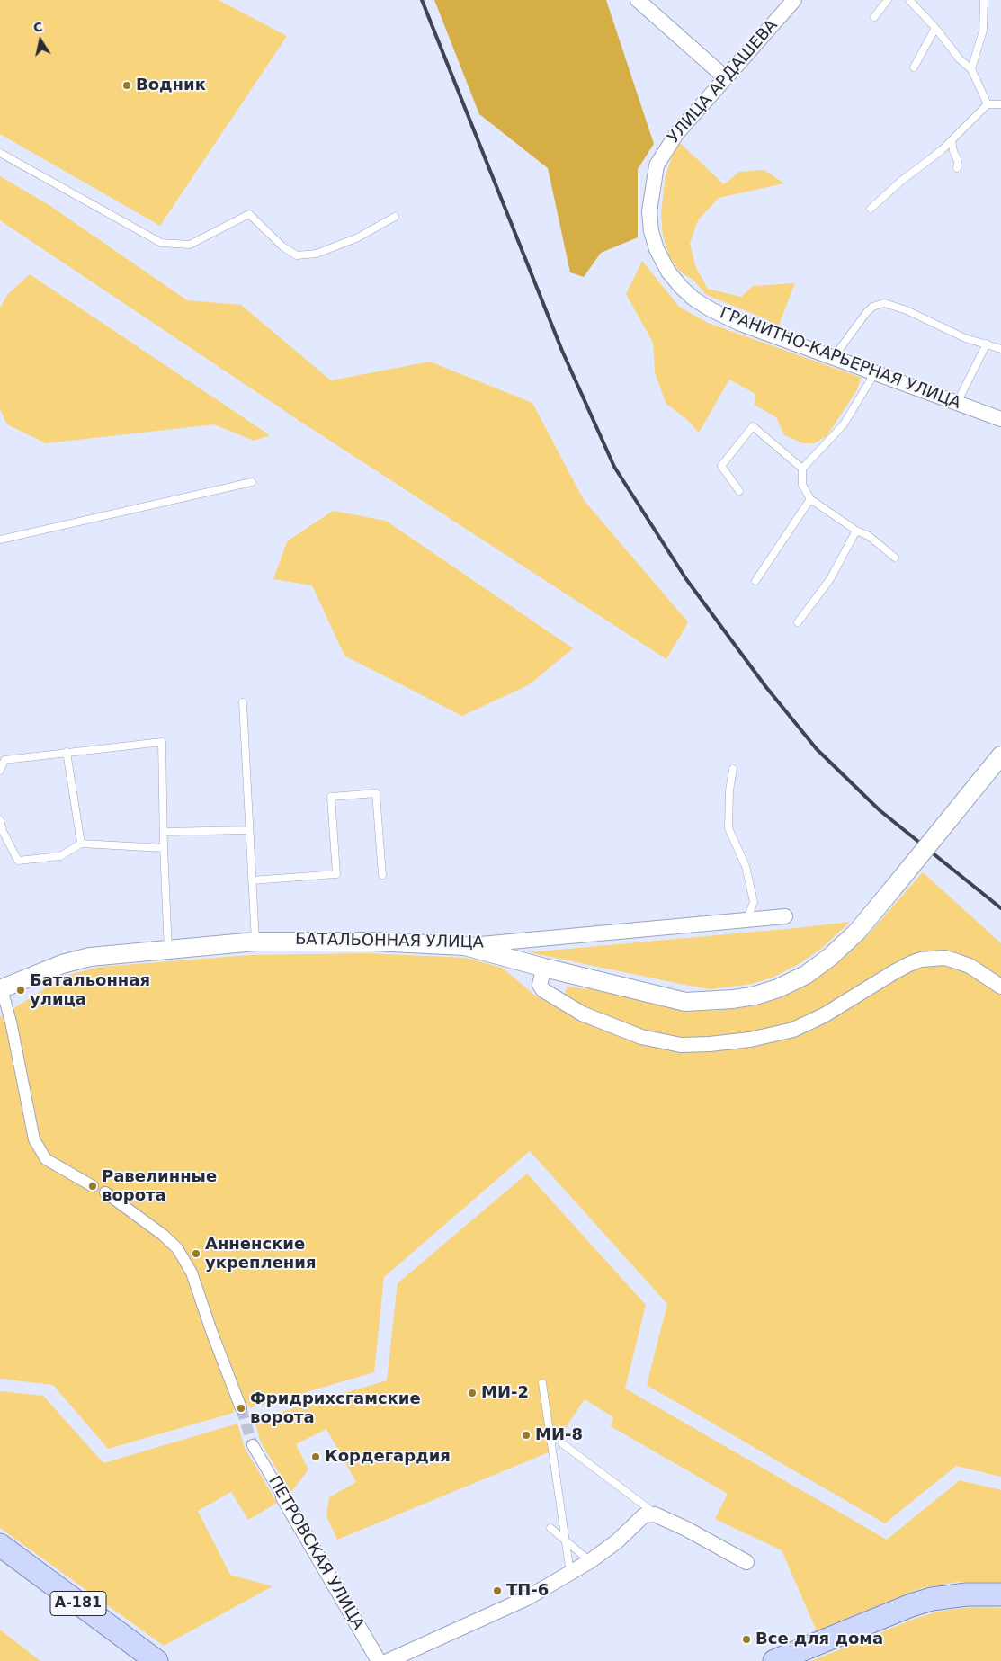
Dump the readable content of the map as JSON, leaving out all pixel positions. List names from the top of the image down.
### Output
{
  "streets": {
    "main road": ["А-181"],
    "street": [
      "УЛИЦА АРДАШЕВА",
      "ГРАНИТНО-КАРЬЕРНАЯ УЛИЦА",
      "БАТАЛЬОННАЯ УЛИЦА",
      "ПЕТРОВСКАЯ УЛИЦА"
    ]
  },
  "crossings": [
    ["УЛИЦА АРДАШЕВА", "ГРАНИТНО-КАРЬЕРНАЯ УЛИЦА"]
  ],
  "places": [
    "Водник",
    "Батальонная улица",
    "Равелинные ворота",
    "Анненские укрепления",
    "МИ-2",
    "Фридрихсгамские ворота",
    "МИ-8",
    "Кордегардия",
    "ТП-6",
    "Все для дома"
  ],
  "north": "top"
}
